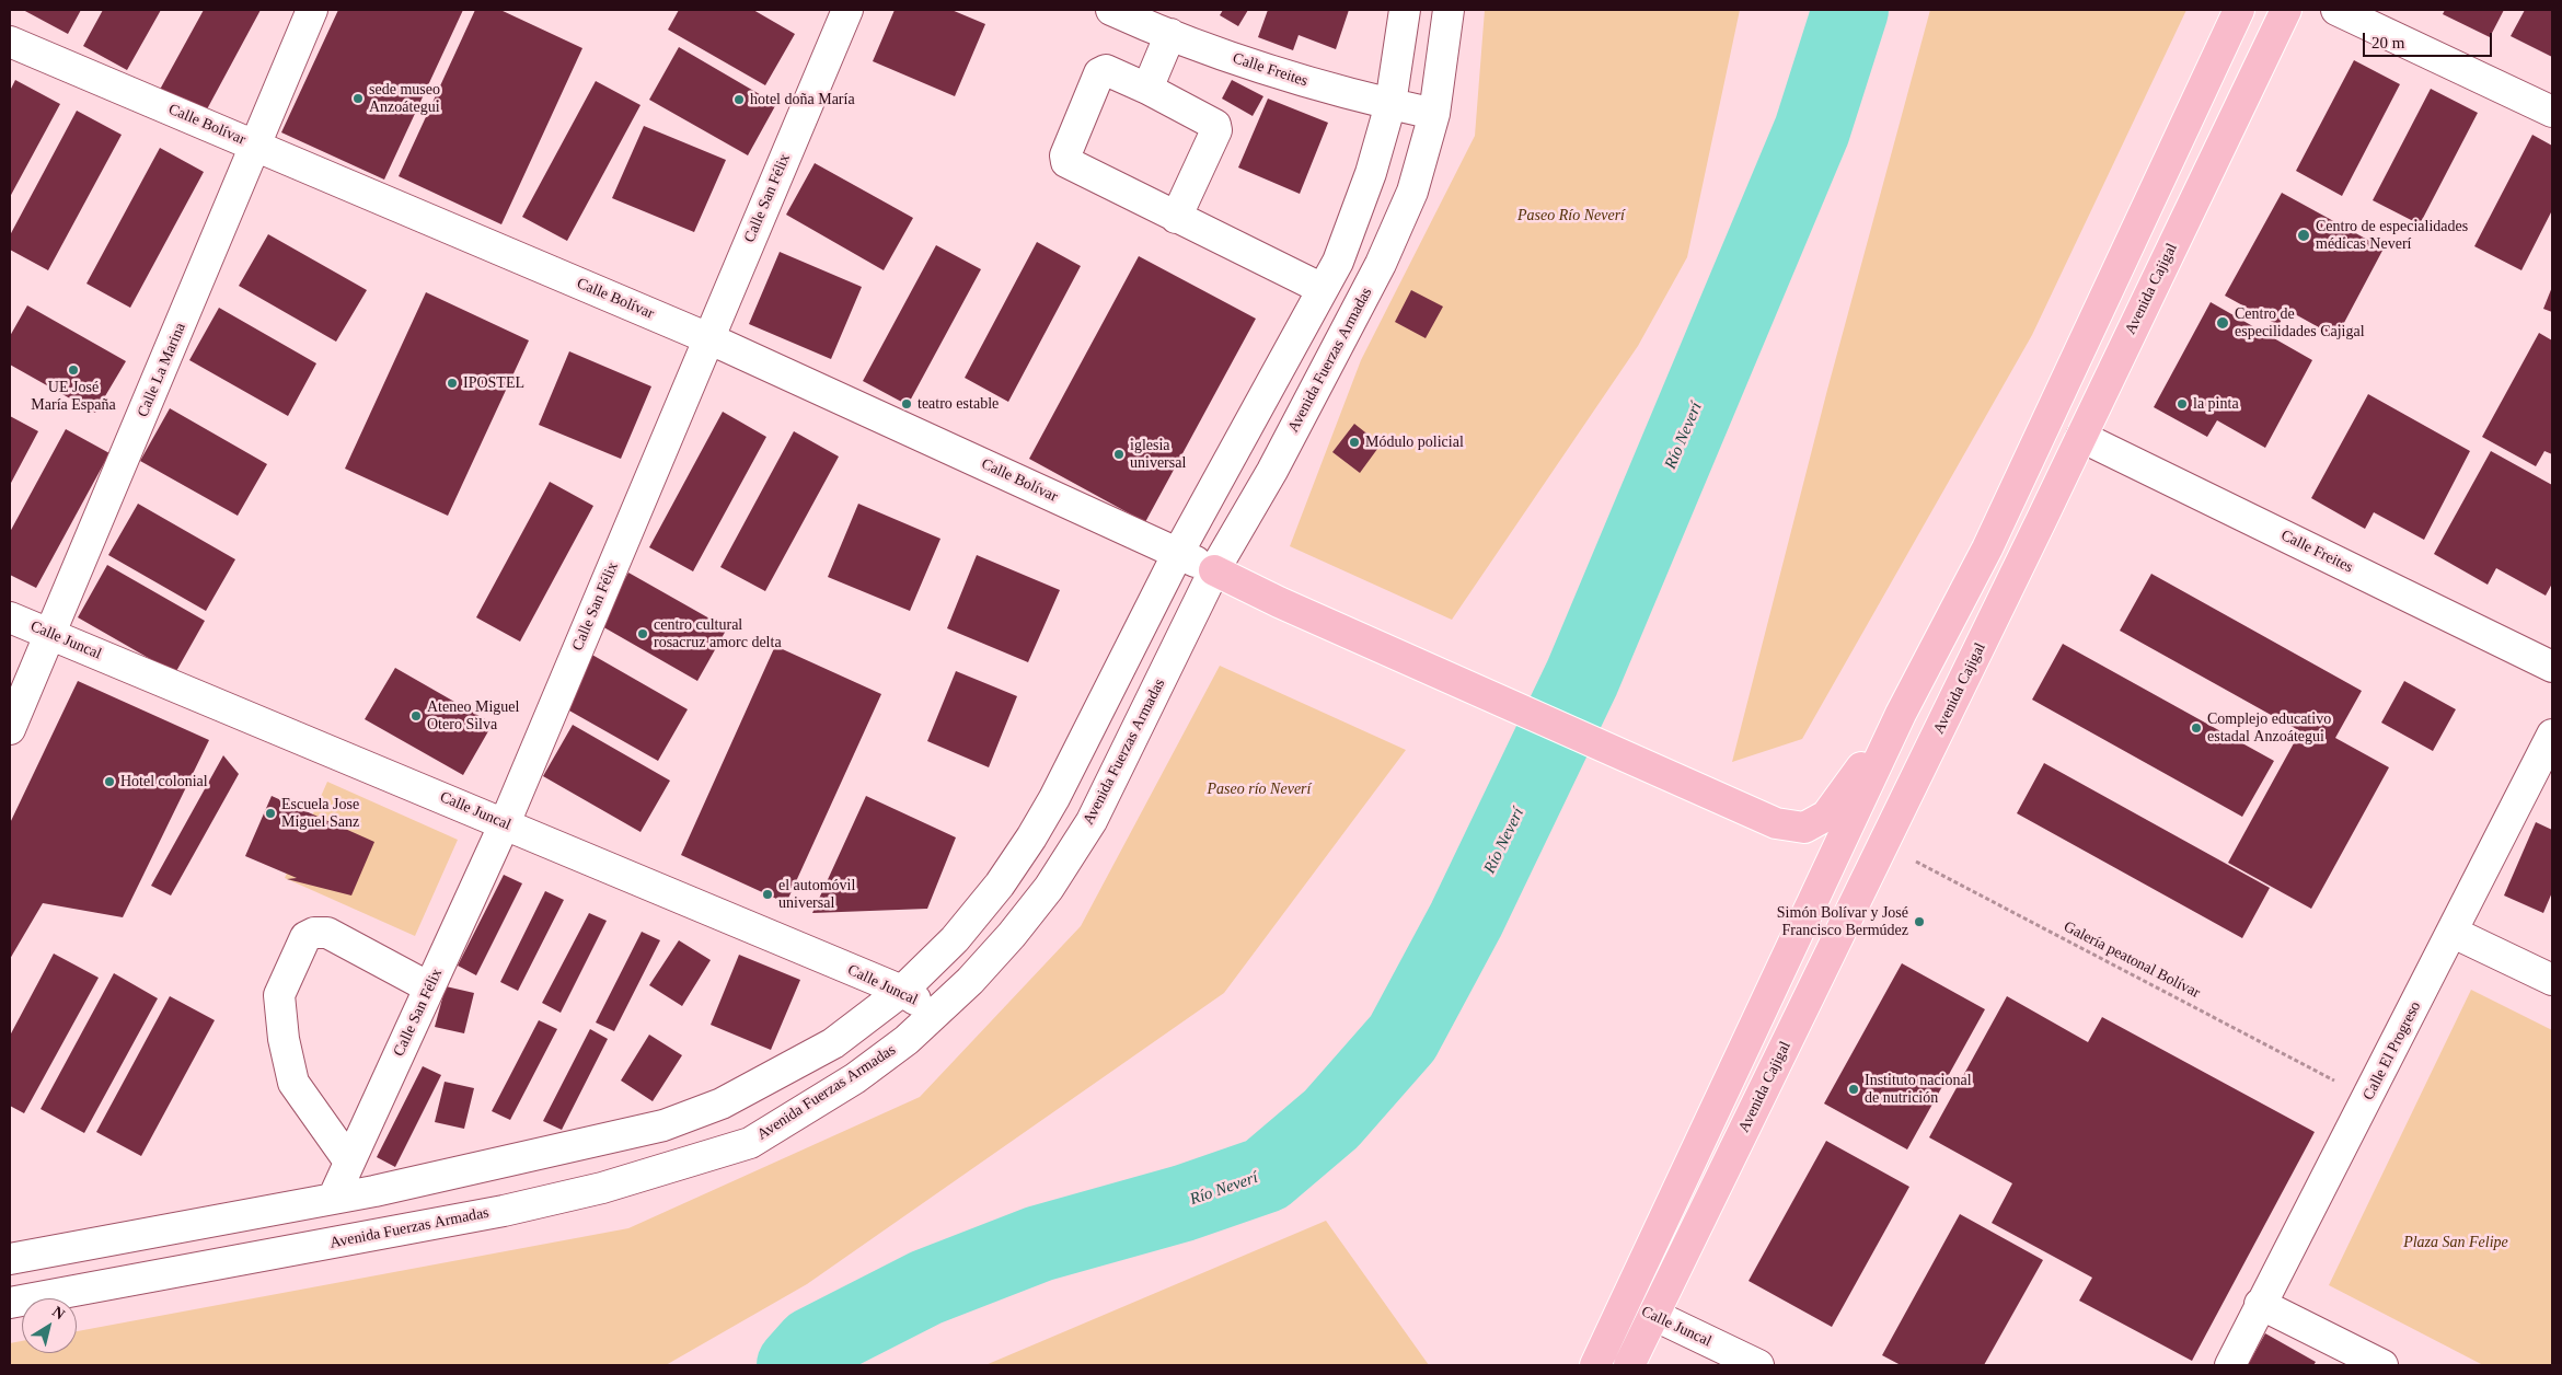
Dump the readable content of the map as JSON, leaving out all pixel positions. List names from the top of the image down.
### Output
{
  "streets": {
    "main road": ["Avenida Cajigal"],
    "street": [
      "Calle Freites",
      "Calle Bolívar",
      "Calle San Félix",
      "Avenida Fuerzas Armadas",
      "Calle La Marina",
      "Calle Juncal",
      "Calle El Progreso"
    ],
    "path": ["Galería peatonal Bolívar"]
  },
  "crossings": [
    ["Calle Freites", "Avenida Cajigal"],
    ["Calle Freites", "Avenida Fuerzas Armadas"],
    ["Calle Bolívar", "Calle San Félix"],
    ["Calle Bolívar", "Avenida Fuerzas Armadas"],
    ["Calle Bolívar", "Calle La Marina"],
    ["Calle San Félix", "Calle Juncal"],
    ["Avenida Cajigal", "Calle Juncal"],
    ["Avenida Cajigal", "Galería peatonal Bolívar"],
    ["Avenida Fuerzas Armadas", "Calle Juncal"],
    ["Calle La Marina", "Calle Juncal"],
    ["Galería peatonal Bolívar", "Calle El Progreso"]
  ],
  "water": ["Río Neverí"],
  "parks": ["Paseo Río Neverí", "Paseo río Neverí", "Plaza San Felipe"],
  "places": [
    "sede museo Anzoátegui",
    "hotel doña María",
    "Centro de especialidades médicas Neverí",
    "Centro de especilidades Cajigal",
    "UE José María España",
    "IPOSTEL",
    "teatro estable",
    "la pinta",
    "Módulo policial",
    "iglesia universal",
    "centro cultural rosacruz amorc delta",
    "Ateneo Miguel Otero Silva",
    "Complejo educativo estadal Anzoátegui",
    "Hotel colonial",
    "Escuela Jose Miguel Sanz",
    "el automóvil universal",
    "Simón Bolívar y José Francisco Bermúdez",
    "Instituto nacional de nutrición"
  ],
  "scale_bar": "20 m",
  "north": "top right"
}
